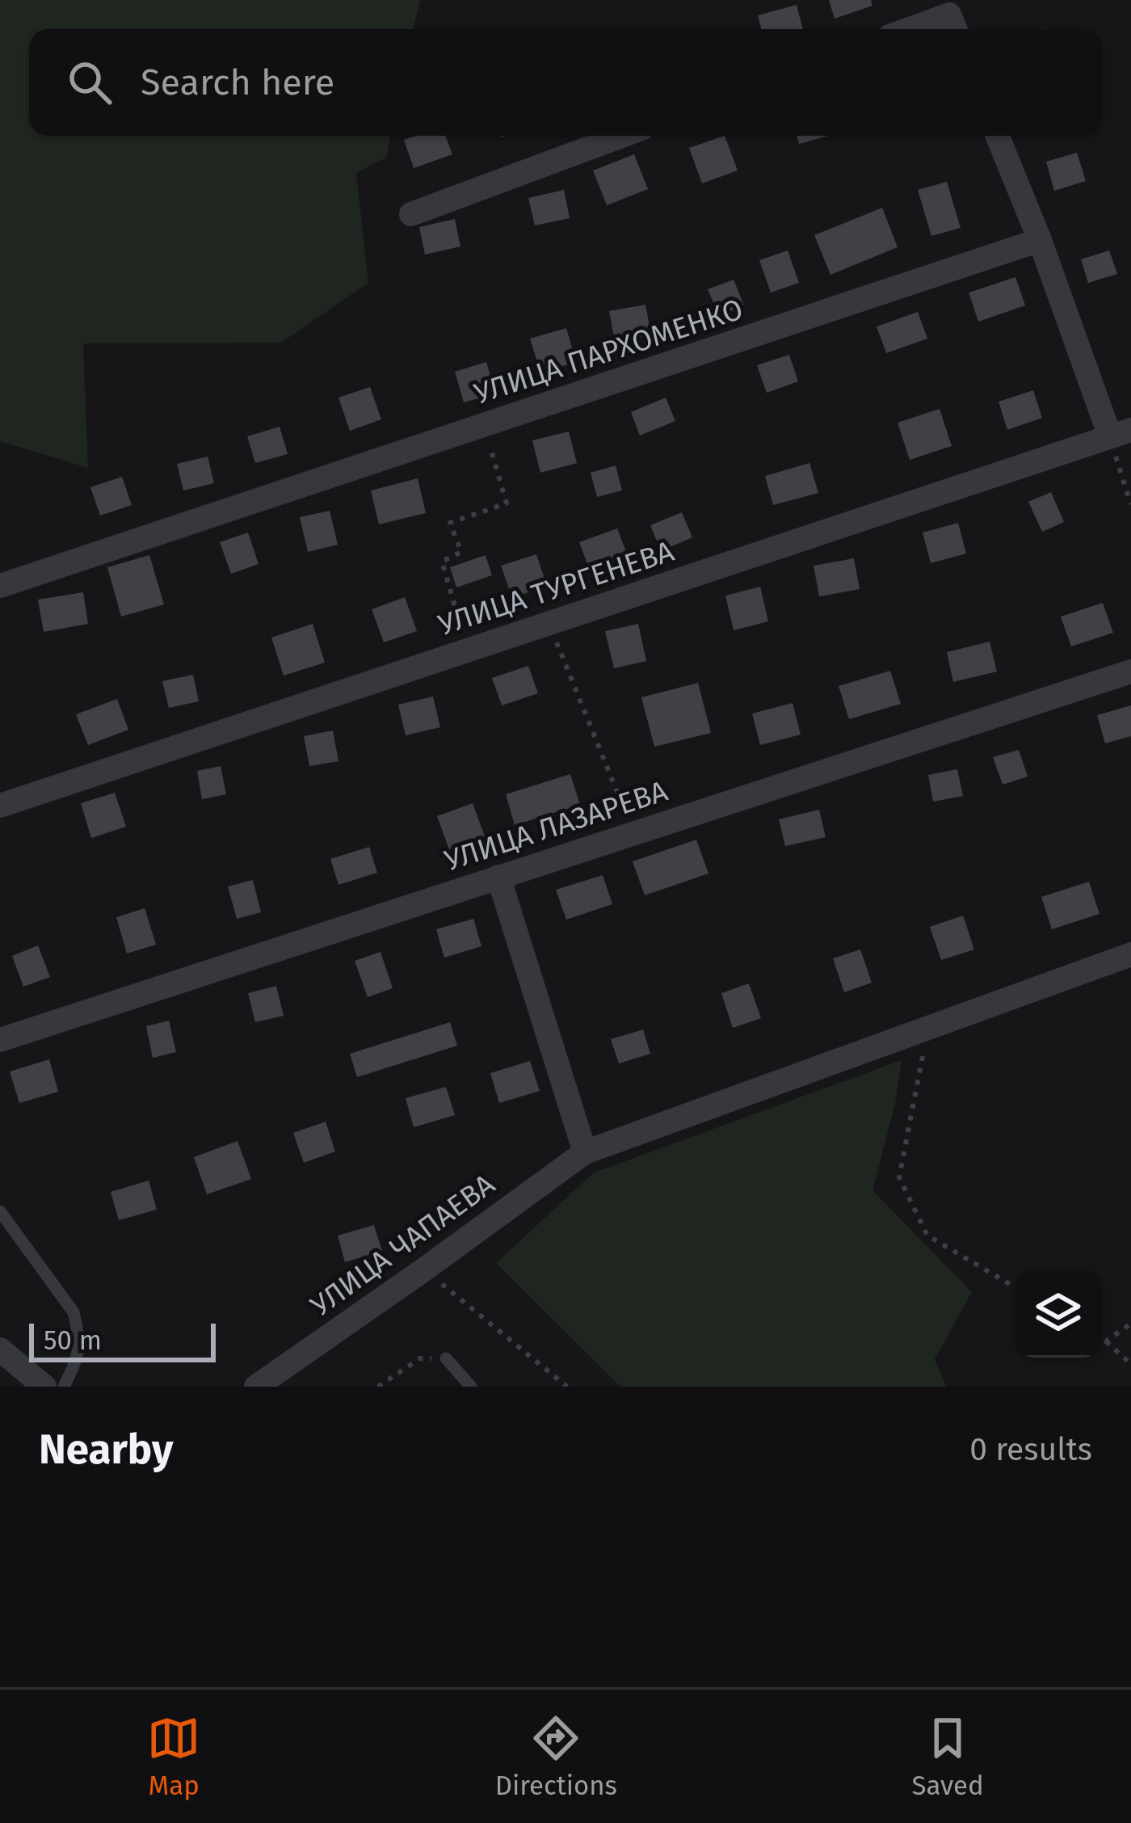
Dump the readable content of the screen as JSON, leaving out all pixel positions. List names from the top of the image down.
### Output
{
  "streets": {
    "street": [
      "УЛИЦА ПАРХОМЕНКО",
      "УЛИЦА ТУРГЕНЕВА",
      "УЛИЦА ЛАЗАРЕВА",
      "УЛИЦА ЧАПАЕВА"
    ]
  },
  "scale_bar": "50 m",
  "page": {
    "search": "Search here",
    "scale": "50 m",
    "heading": ["Nearby", "0 results"],
    "nav": ["Map", "Directions", "Saved"]
  }
}
